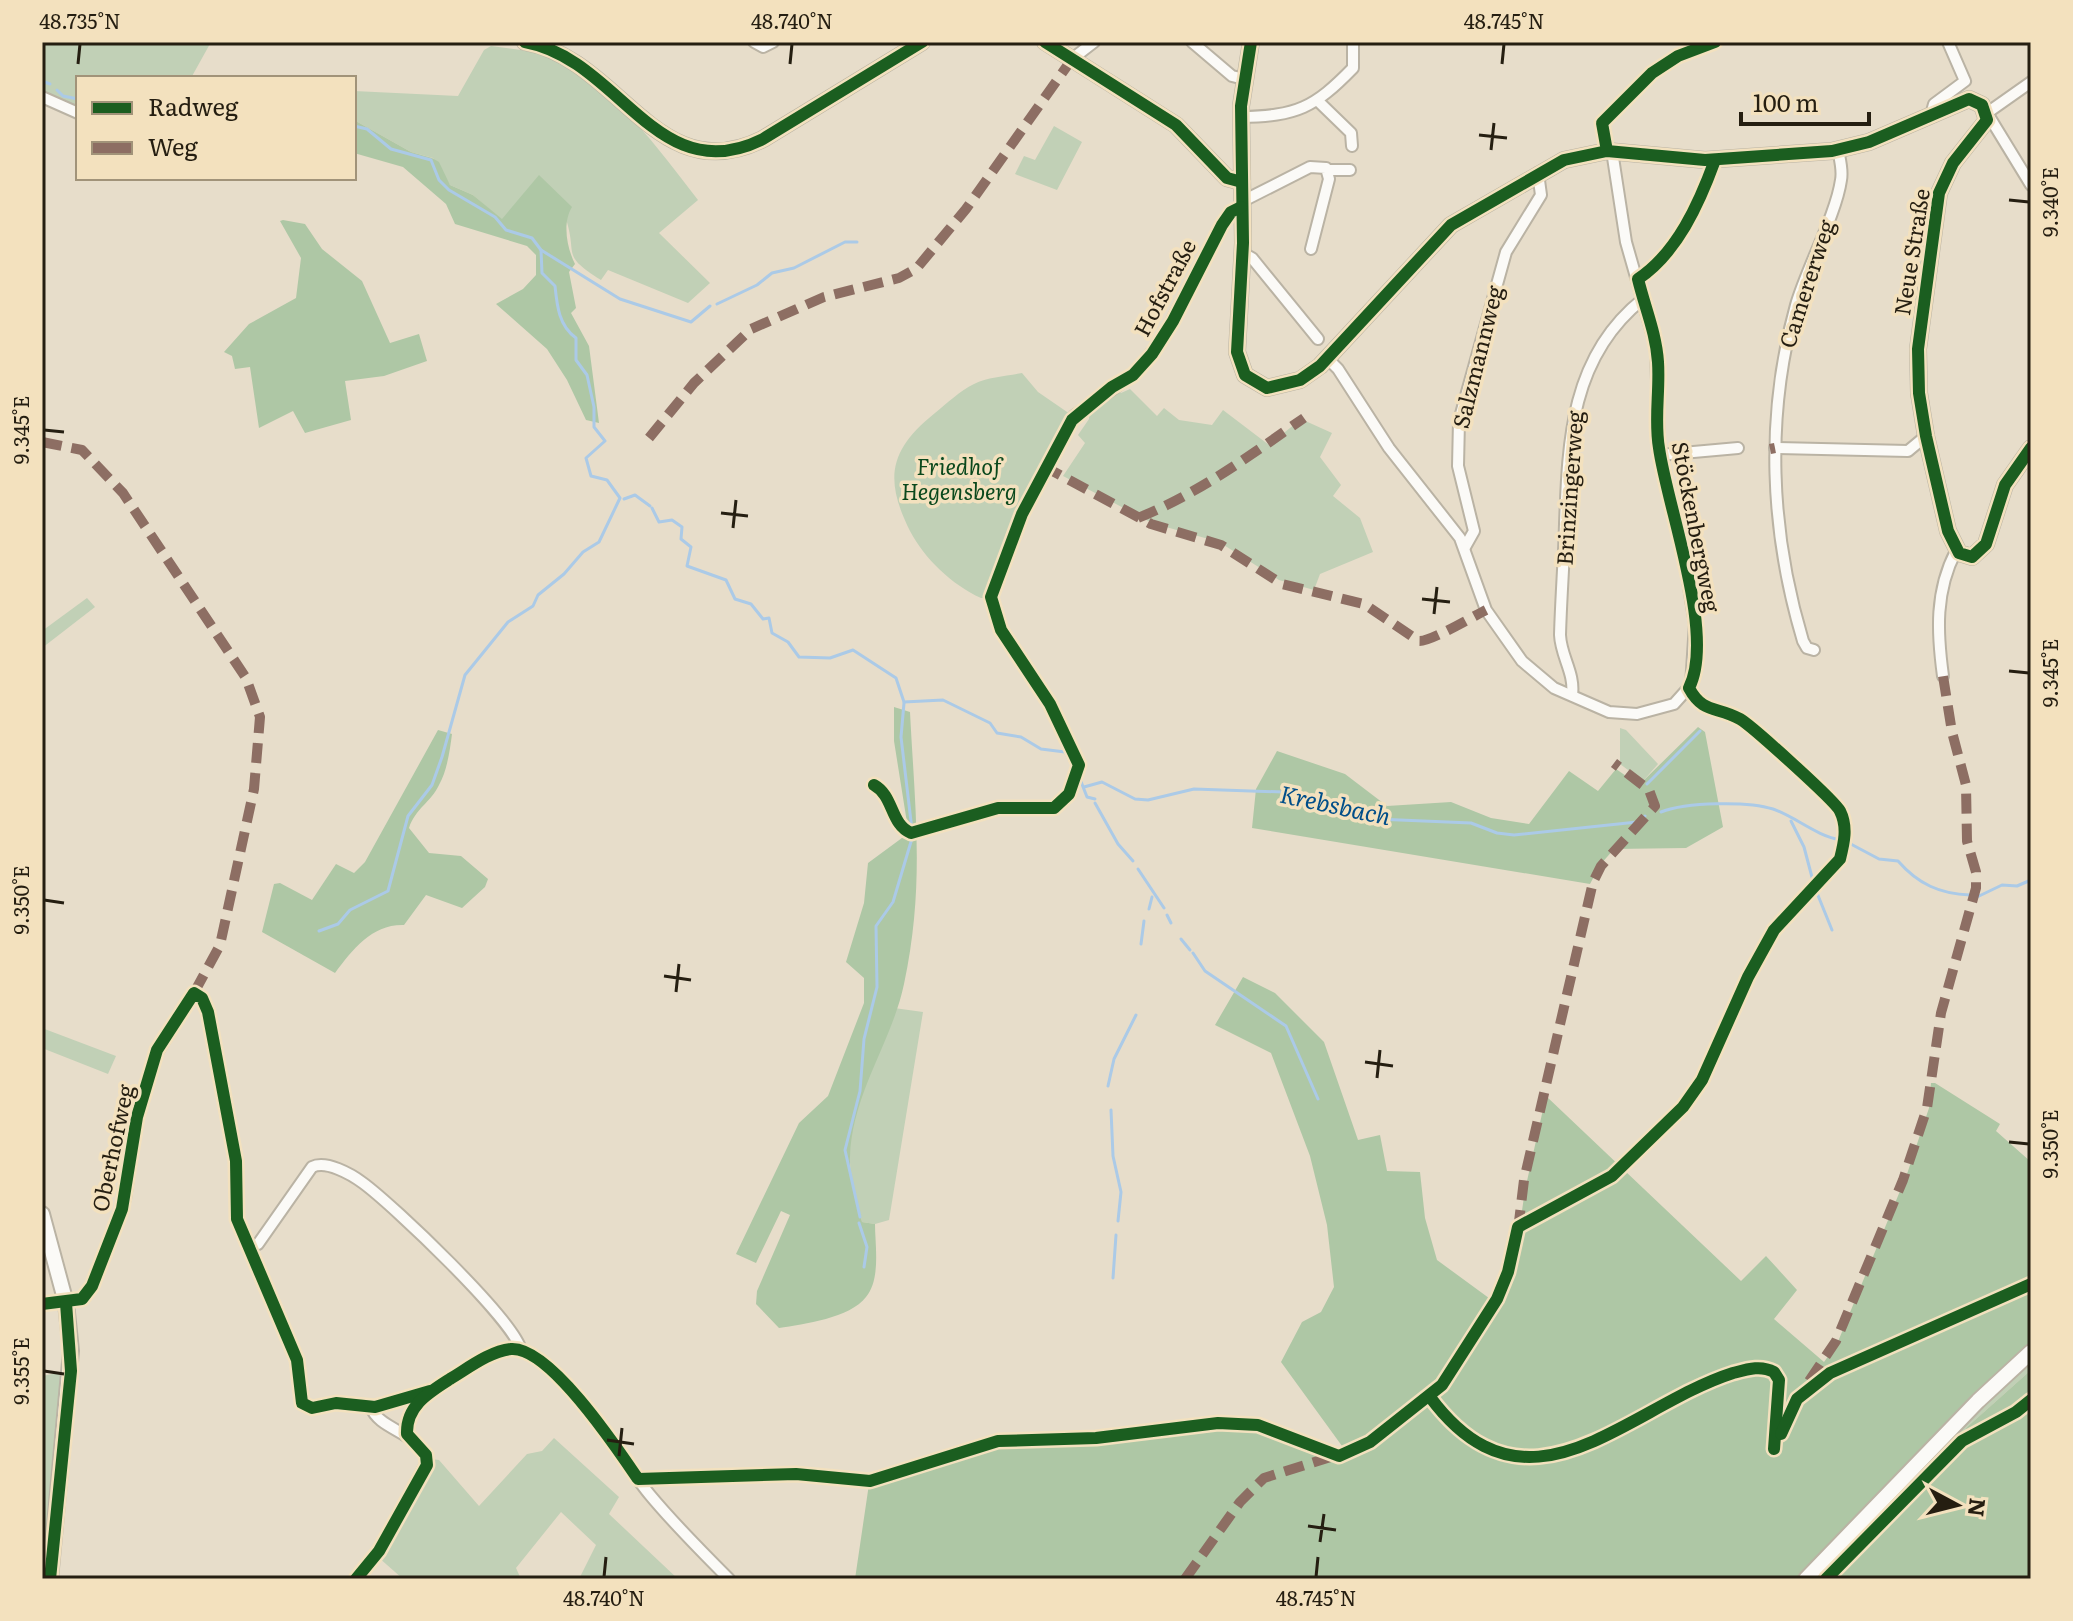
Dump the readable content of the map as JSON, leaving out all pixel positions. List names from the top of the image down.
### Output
{
  "streets": {
    "street": [
      "Neue Straße",
      "Camererweg",
      "Hofstraße",
      "Salzmannweg",
      "Brinzingerweg",
      "Stöckenbergweg",
      "Oberhofweg"
    ]
  },
  "crossings": [
    ["Salzmannweg", "Stöckenbergweg"],
    ["Brinzingerweg", "Stöckenbergweg"]
  ],
  "water": ["Krebsbach"],
  "parks": ["Friedhof Hegensberg"],
  "legend": ["Radweg", "Weg"],
  "scale_bar": "100 m",
  "north": "right",
  "coordinates": [
    "48.735°N",
    "48.740°N",
    "48.745°N",
    "9.340°E",
    "9.345°E",
    "9.350°E",
    "9.355°E"
  ]
}
